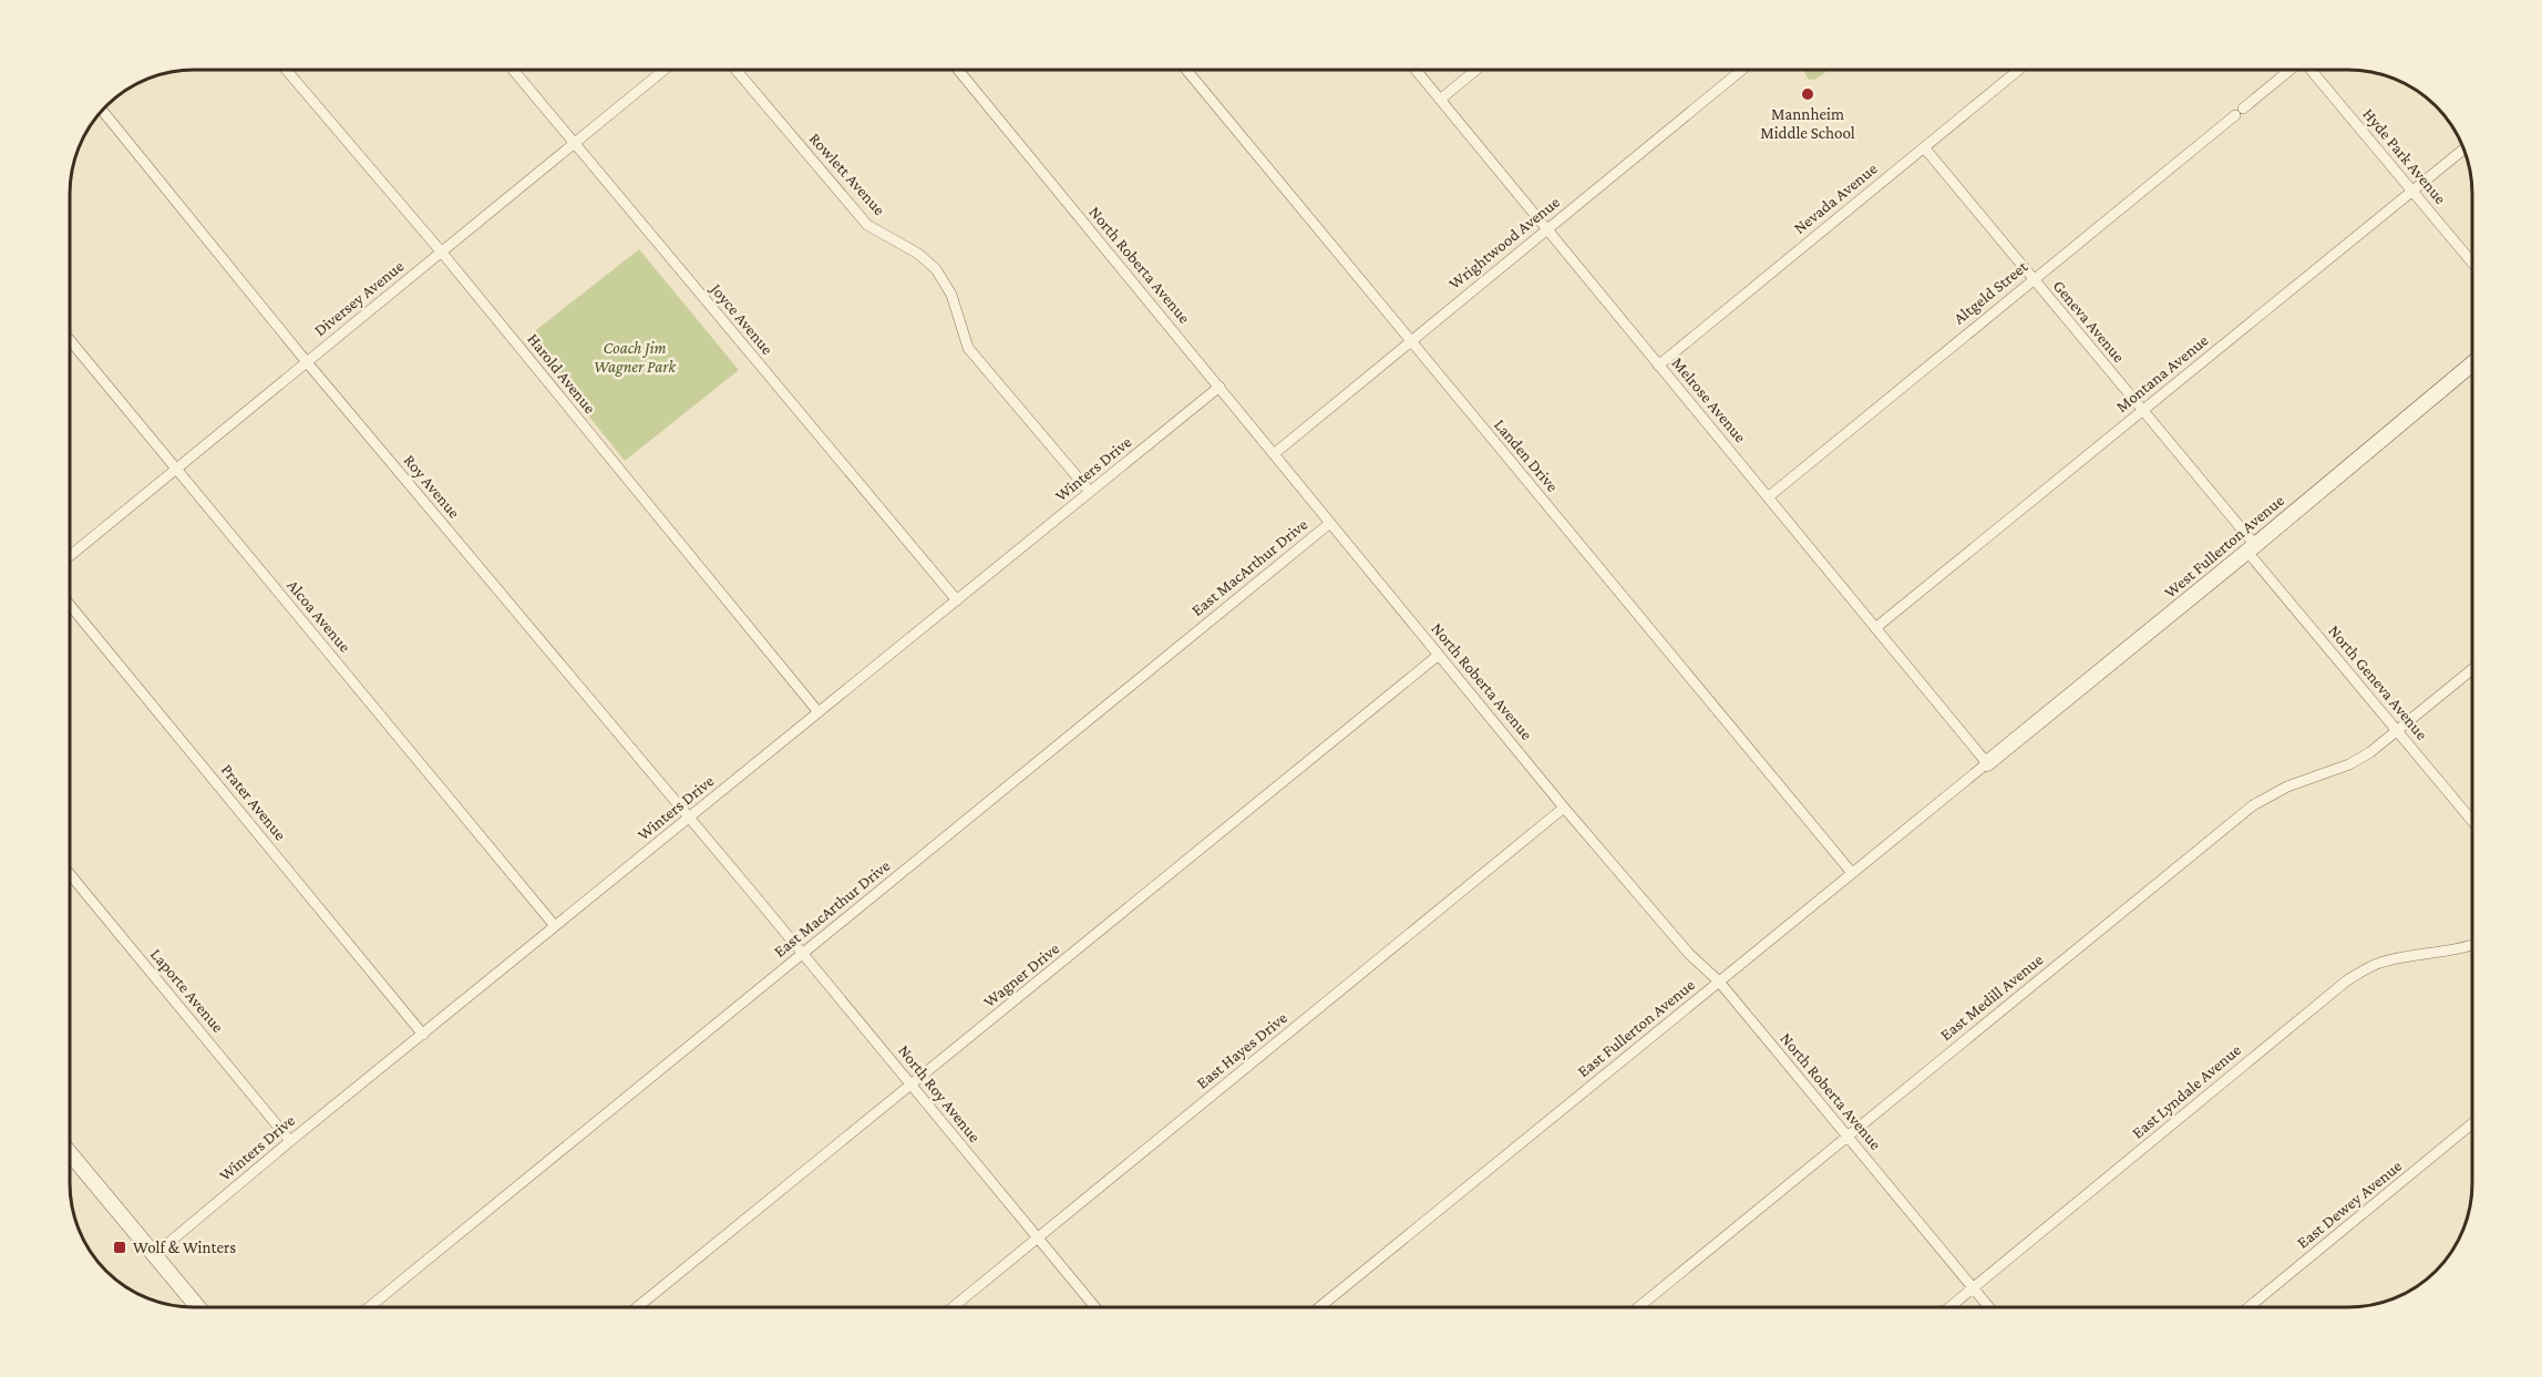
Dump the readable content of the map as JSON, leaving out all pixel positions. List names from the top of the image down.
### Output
{
  "streets": {
    "street": [
      "Hyde Park Avenue",
      "Rowlett Avenue",
      "Nevada Avenue",
      "Wrightwood Avenue",
      "North Roberta Avenue",
      "Altgeld Street",
      "Diversey Avenue",
      "Joyce Avenue",
      "Geneva Avenue",
      "Harold Avenue",
      "Montana Avenue",
      "Melrose Avenue",
      "Landen Drive",
      "Winters Drive",
      "Roy Avenue",
      "West Fullerton Avenue",
      "East MacArthur Drive",
      "Alcoa Avenue",
      "North Geneva Avenue",
      "Prater Avenue",
      "Wagner Drive",
      "Laporte Avenue",
      "East Medill Avenue",
      "East Fullerton Avenue",
      "East Hayes Drive",
      "East Lyndale Avenue",
      "North Roy Avenue",
      "East Dewey Avenue"
    ]
  },
  "crossings": [
    ["Hyde Park Avenue", "Montana Avenue"],
    ["Rowlett Avenue", "Winters Drive"],
    ["Nevada Avenue", "Geneva Avenue"],
    ["Nevada Avenue", "Melrose Avenue"],
    ["Wrightwood Avenue", "North Roberta Avenue"],
    ["Wrightwood Avenue", "Melrose Avenue"],
    ["Wrightwood Avenue", "Landen Drive"],
    ["North Roberta Avenue", "Winters Drive"],
    ["North Roberta Avenue", "East MacArthur Drive"],
    ["North Roberta Avenue", "Wagner Drive"],
    ["North Roberta Avenue", "East Medill Avenue"],
    ["North Roberta Avenue", "East Fullerton Avenue"],
    ["North Roberta Avenue", "East Hayes Drive"],
    ["North Roberta Avenue", "East Lyndale Avenue"],
    ["Altgeld Street", "Geneva Avenue"],
    ["Altgeld Street", "Melrose Avenue"],
    ["Diversey Avenue", "Joyce Avenue"],
    ["Diversey Avenue", "Harold Avenue"],
    ["Diversey Avenue", "Roy Avenue"],
    ["Diversey Avenue", "Alcoa Avenue"],
    ["Joyce Avenue", "Winters Drive"],
    ["Geneva Avenue", "Montana Avenue"],
    ["Geneva Avenue", "West Fullerton Avenue"],
    ["Geneva Avenue", "North Geneva Avenue"],
    ["Harold Avenue", "Winters Drive"],
    ["Montana Avenue", "Melrose Avenue"],
    ["Melrose Avenue", "West Fullerton Avenue"],
    ["Melrose Avenue", "East Fullerton Avenue"],
    ["Landen Drive", "East Fullerton Avenue"],
    ["Winters Drive", "Roy Avenue"],
    ["Winters Drive", "Alcoa Avenue"],
    ["Winters Drive", "Prater Avenue"],
    ["Winters Drive", "Laporte Avenue"],
    ["Roy Avenue", "North Roy Avenue"],
    ["West Fullerton Avenue", "North Geneva Avenue"],
    ["West Fullerton Avenue", "East Fullerton Avenue"],
    ["East MacArthur Drive", "North Roy Avenue"],
    ["North Geneva Avenue", "East Medill Avenue"],
    ["Wagner Drive", "North Roy Avenue"],
    ["East Hayes Drive", "North Roy Avenue"]
  ],
  "parks": ["Coach Jim Wagner Park"],
  "places": {
    "other": ["Mannheim Middle School"],
    "transit": ["Wolf & Winters"]
  }
}
